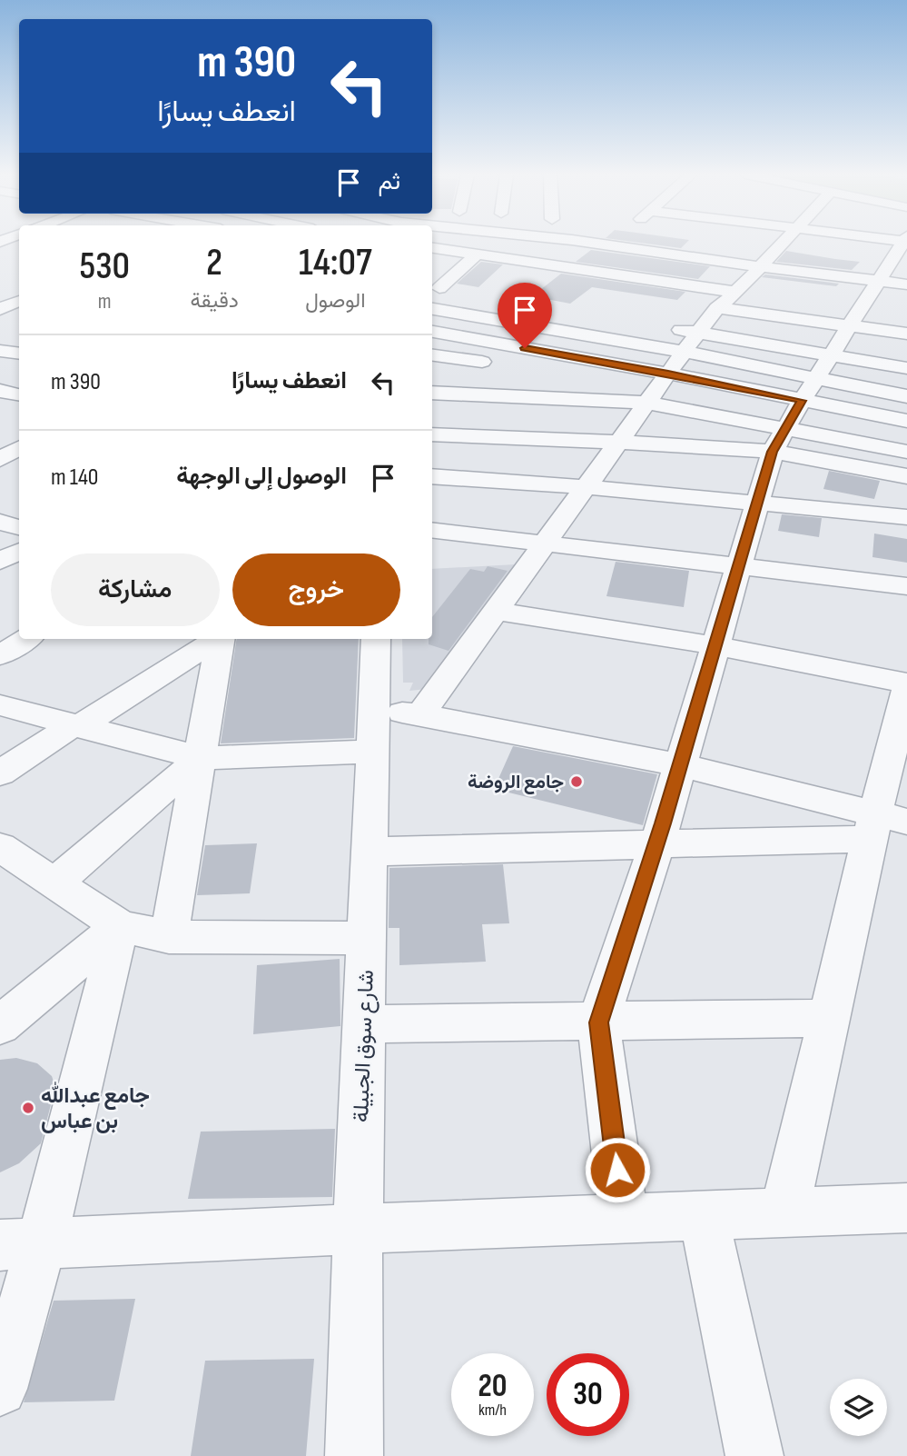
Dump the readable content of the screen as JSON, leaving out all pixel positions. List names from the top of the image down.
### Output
{
  "streets": {
    "street": ["شارع سوق الجبيلة"]
  },
  "places": ["جامع الروضة", "جامع عبدالله بن عباس"],
  "page": {
    "turn": ["390 m", "انعطف يسارًا"],
    "then": "ثم",
    "eta": [
      "14:07",
      "الوصول",
      "2",
      "دقيقة",
      "530",
      "m"
    ],
    "list": [
      {
        "name": "انعطف يسارًا",
        "value": "390 m"
      },
      {
        "name": "الوصول إلى الوجهة",
        "value": "140 m"
      }
    ],
    "buttons": ["خروج", "مشاركة"],
    "speed": "20 km/h",
    "limit": "30"
  }
}
